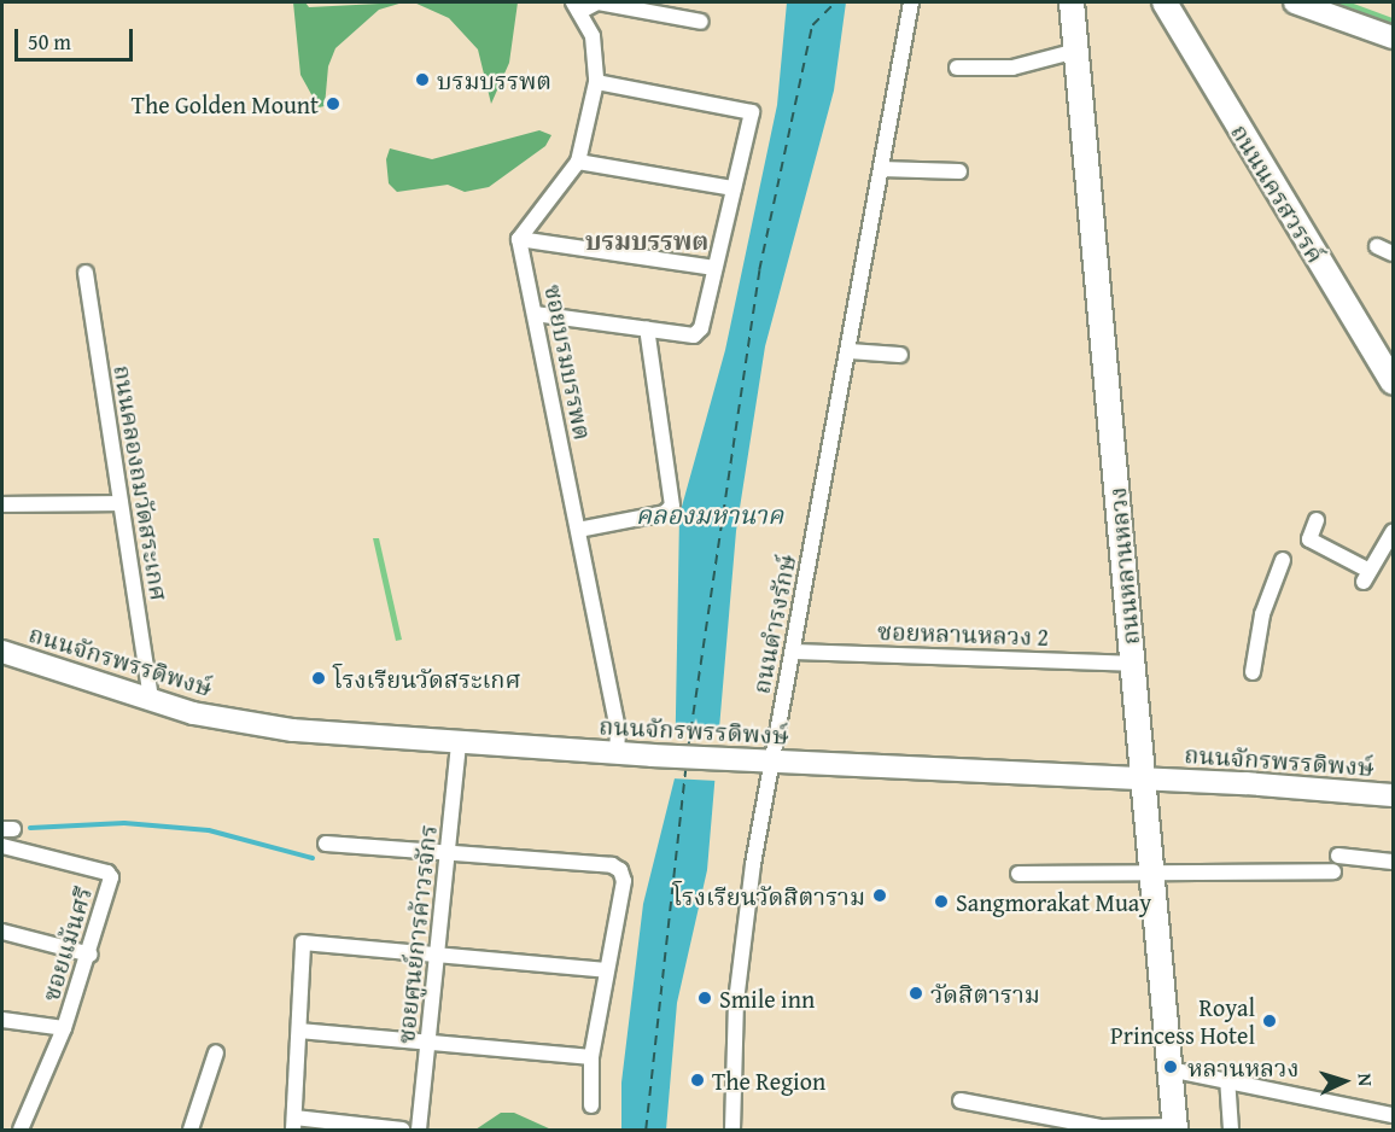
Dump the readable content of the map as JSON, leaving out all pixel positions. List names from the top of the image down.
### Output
{
  "streets": {
    "main road": ["ถนนนครสวรรค์", "ถนนหลานหลวง", "ถนนจักรพรรดิพงษ์"],
    "street": [
      "ซอยบรมบรรพต",
      "ถนนคลองถมวัดสระเกศ",
      "ถนนดำรงรักษ์",
      "ซอยหลานหลวง 2",
      "ซอยศูนย์การค้าวรจักร",
      "ซอยแม้นศรี"
    ]
  },
  "crossings": [
    ["ซอยบรมบรรพต", "ถนนจักรพรรดิพงษ์"],
    ["ถนนคลองถมวัดสระเกศ", "ถนนจักรพรรดิพงษ์"],
    ["ถนนหลานหลวง", "ซอยหลานหลวง 2"],
    ["ถนนหลานหลวง", "ถนนจักรพรรดิพงษ์"],
    ["ถนนดำรงรักษ์", "ซอยหลานหลวง 2"],
    ["ถนนดำรงรักษ์", "ถนนจักรพรรดิพงษ์"],
    ["ถนนจักรพรรดิพงษ์", "ซอยศูนย์การค้าวรจักร"]
  ],
  "districts": ["บรมบรรพต"],
  "water": ["คลองมหานาค"],
  "places": [
    "บรมบรรพต",
    "The Golden Mount",
    "โรงเรียนวัดสระเกศ",
    "โรงเรียนวัดสิตาราม",
    "Sangmorakat Muay",
    "วัดสิตาราม",
    "Smile inn",
    "Royal Princess Hotel",
    "หลานหลวง",
    "The Region"
  ],
  "scale_bar": "50 m",
  "north": "right"
}
